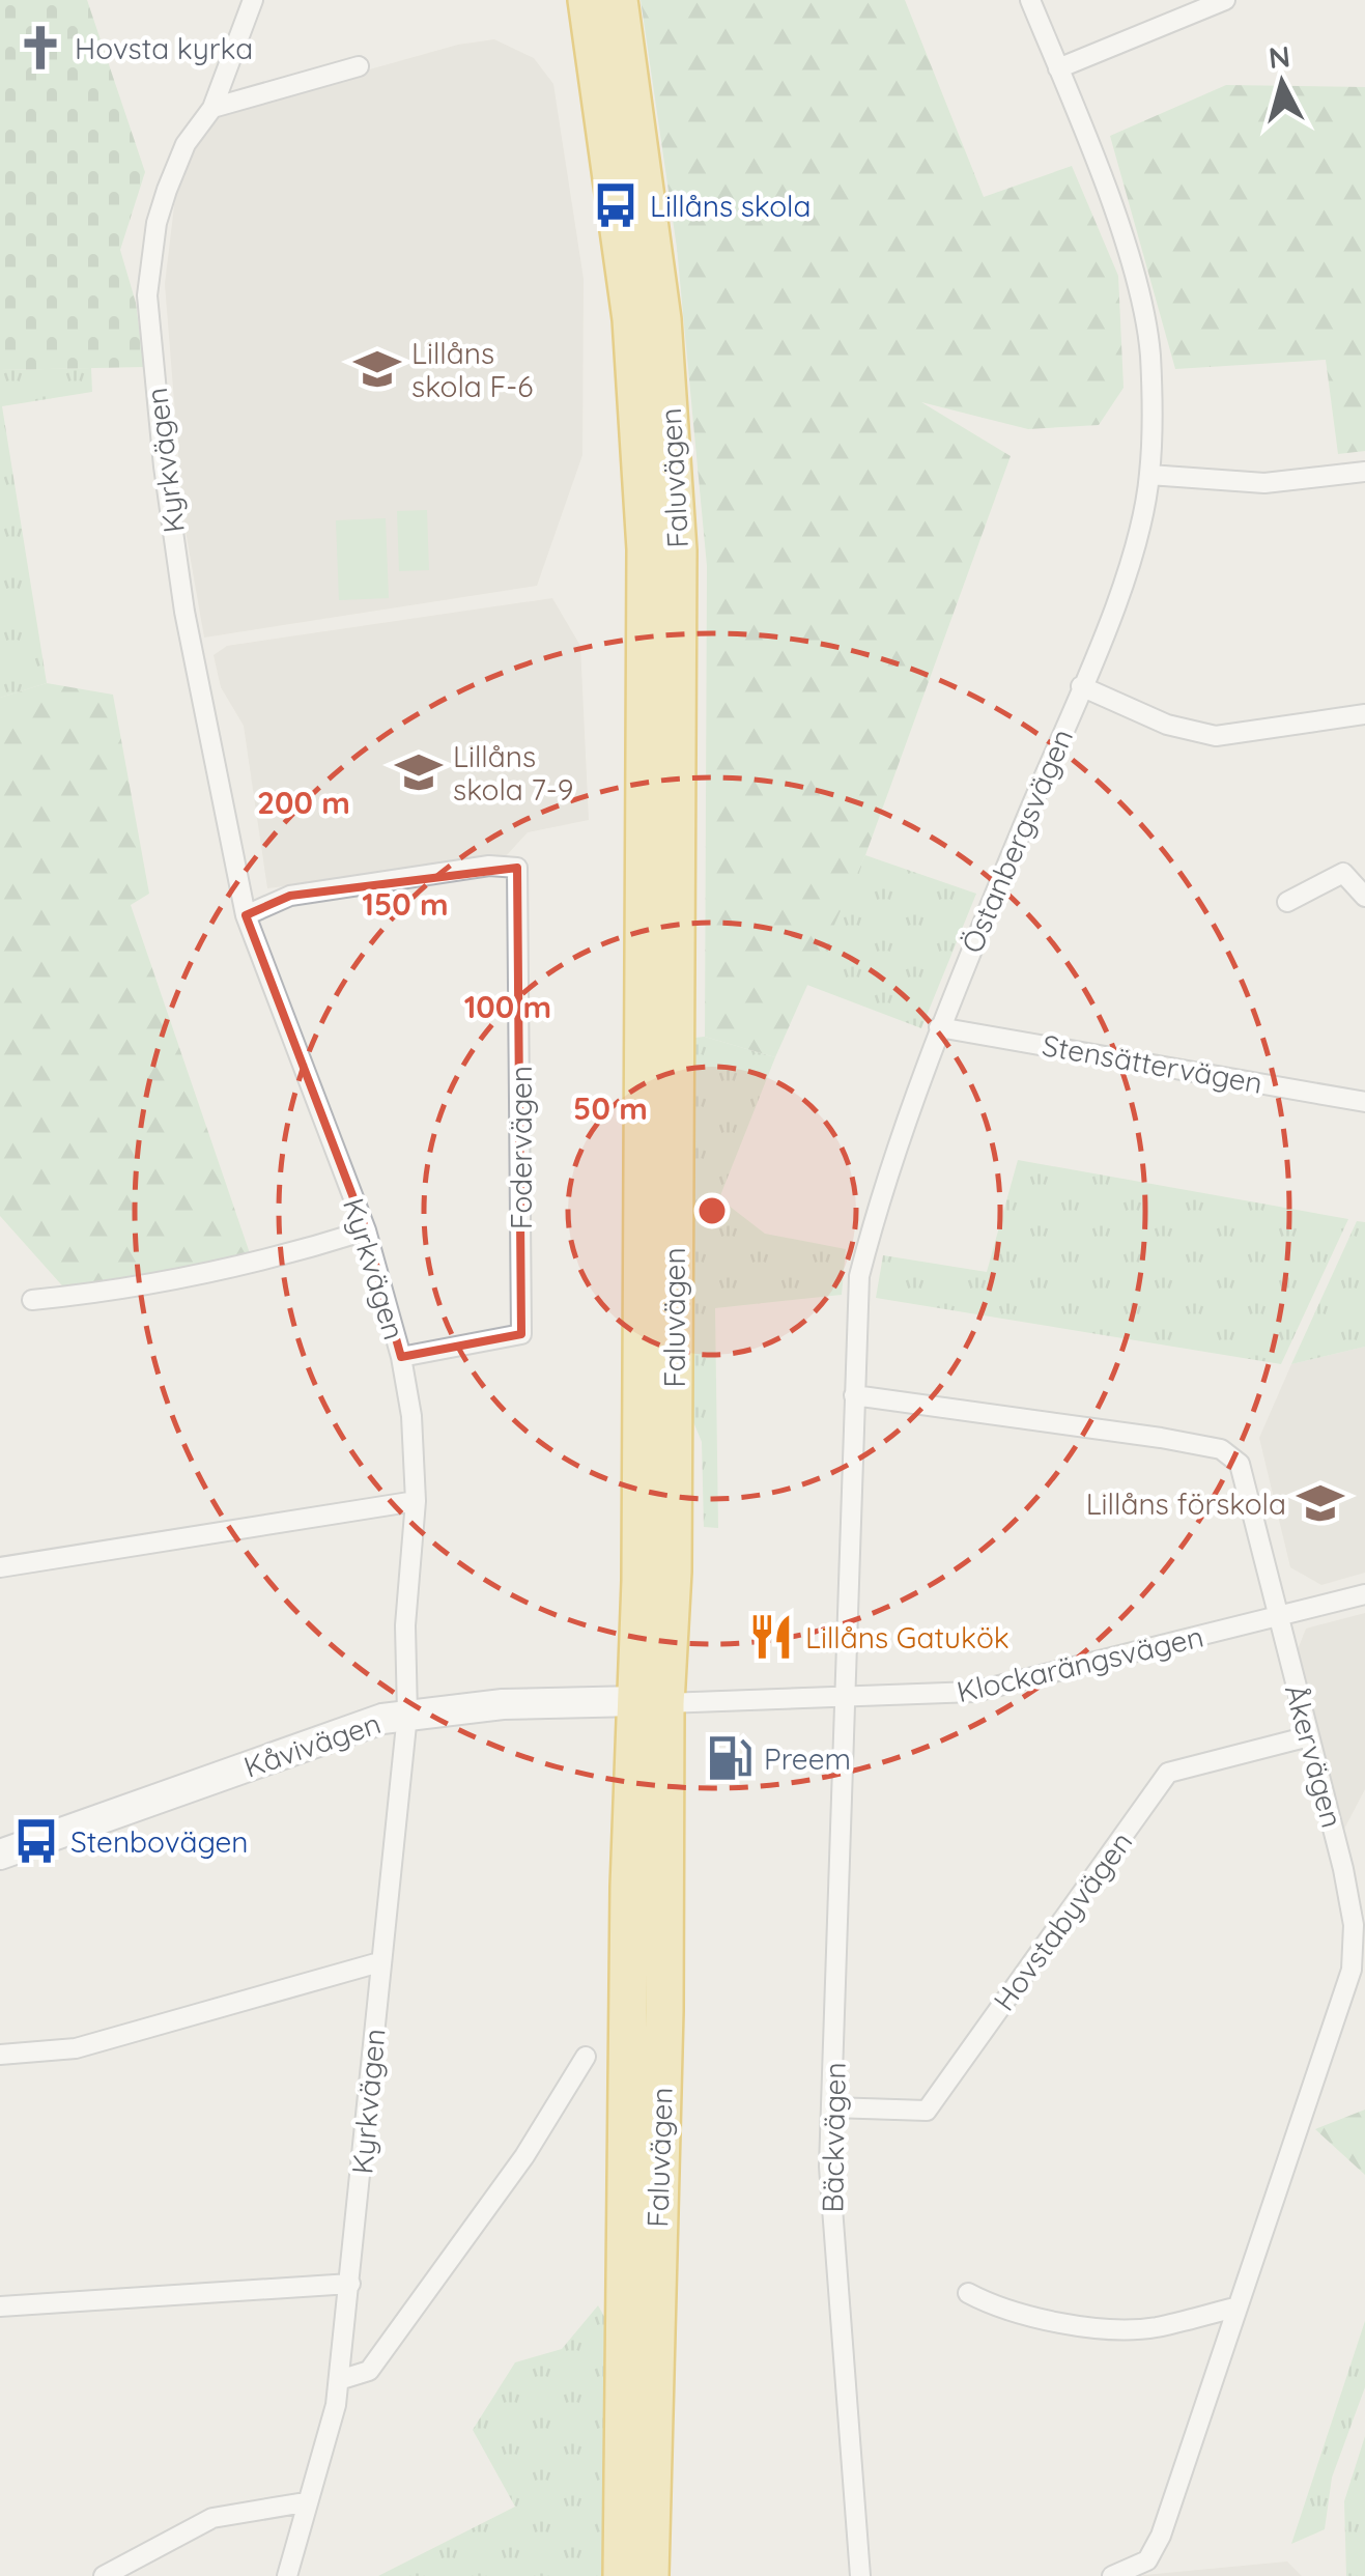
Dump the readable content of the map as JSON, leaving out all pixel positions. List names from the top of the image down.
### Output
{
  "streets": {
    "highway": ["Faluvägen"],
    "street": [
      "Kyrkvägen",
      "Östanbergsvägen",
      "Stensättervägen",
      "Fodervägen",
      "Klockarängsvägen",
      "Kåvivägen",
      "Åkervägen",
      "Hovstabyvägen",
      "Bäckvägen"
    ]
  },
  "crossings": [
    ["Kyrkvägen", "Fodervägen"],
    ["Kyrkvägen", "Kåvivägen"],
    ["Faluvägen", "Klockarängsvägen"],
    ["Faluvägen", "Kåvivägen"],
    ["Östanbergsvägen", "Stensättervägen"],
    ["Östanbergsvägen", "Klockarängsvägen"],
    ["Östanbergsvägen", "Åkervägen"],
    ["Östanbergsvägen", "Bäckvägen"],
    ["Klockarängsvägen", "Kåvivägen"],
    ["Klockarängsvägen", "Åkervägen"],
    ["Klockarängsvägen", "Bäckvägen"],
    ["Åkervägen", "Hovstabyvägen"],
    ["Hovstabyvägen", "Bäckvägen"]
  ],
  "places": {
    "church": ["Hovsta kyrka"],
    "bus stop": ["Lillåns skola", "Stenbovägen"],
    "school or university": ["Lillåns skola F-6", "Lillåns skola 7-9", "Lillåns förskola"],
    "restaurant": ["Lillåns Gatukök"],
    "fuel station": ["Preem"]
  },
  "north": "top",
  "rings": [
    "200 m",
    "150 m",
    "100 m",
    "50 m"
  ]
}
